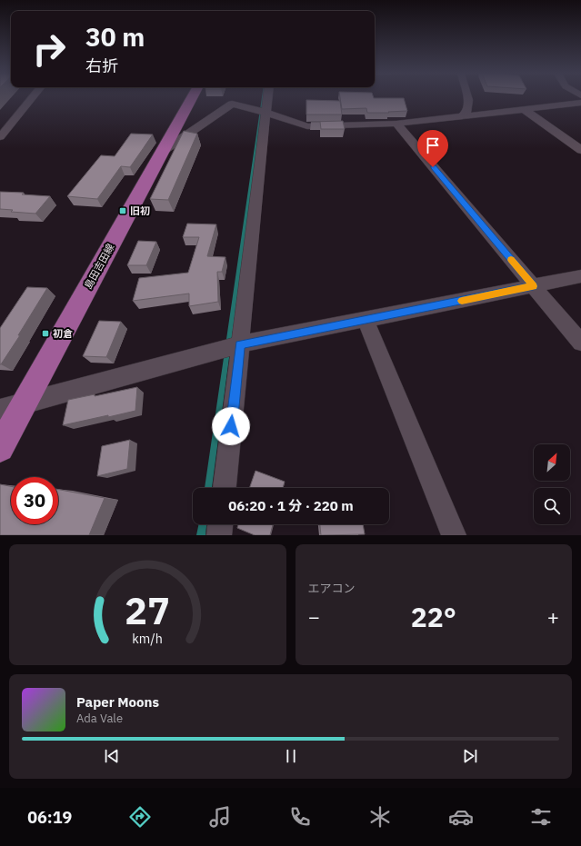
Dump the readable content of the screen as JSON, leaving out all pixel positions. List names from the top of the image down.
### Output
{
  "streets": {
    "main road": ["島田吉田線"]
  },
  "places": {
    "transit": ["旧初", "初倉"]
  },
  "north": "top right",
  "page": {
    "turn": ["30 m", "右折"],
    "limit": "30",
    "trip": "06:20 · 1 分 · 220 m",
    "tile": "エアコン",
    "heat": ["−", "22°", "+"],
    "song": ["Paper Moons", "Ada Vale"],
    "tabs": "06:19",
    "gauge": ["27", "km/h"]
  }
}
